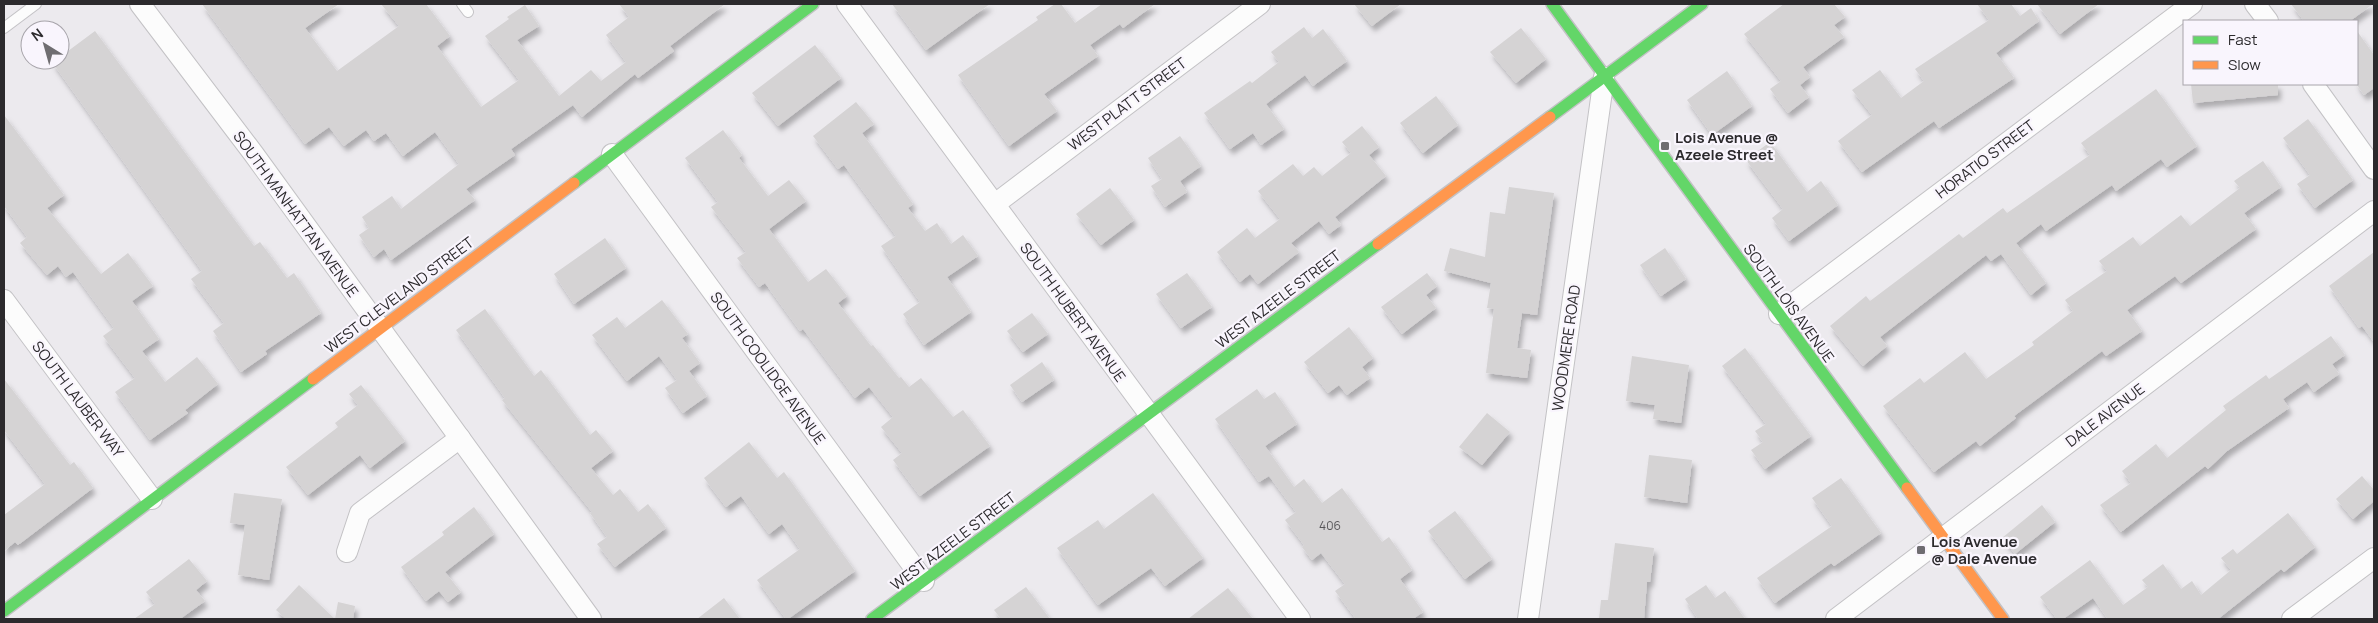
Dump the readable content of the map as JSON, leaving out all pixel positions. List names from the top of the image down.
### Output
{
  "streets": {
    "street": [
      "WEST PLATT STREET",
      "HORATIO STREET",
      "SOUTH MANHATTAN AVENUE",
      "WEST CLEVELAND STREET",
      "WEST AZEELE STREET",
      "SOUTH LOIS AVENUE",
      "SOUTH HUBERT AVENUE",
      "WOODMERE ROAD",
      "SOUTH COOLIDGE AVENUE",
      "SOUTH LAUBER WAY",
      "DALE AVENUE"
    ]
  },
  "crossings": [
    ["WEST PLATT STREET", "SOUTH HUBERT AVENUE"],
    ["HORATIO STREET", "SOUTH LOIS AVENUE"],
    ["SOUTH MANHATTAN AVENUE", "WEST CLEVELAND STREET"],
    ["WEST CLEVELAND STREET", "SOUTH COOLIDGE AVENUE"],
    ["WEST CLEVELAND STREET", "SOUTH LAUBER WAY"],
    ["WEST AZEELE STREET", "SOUTH LOIS AVENUE"],
    ["WEST AZEELE STREET", "SOUTH HUBERT AVENUE"],
    ["WEST AZEELE STREET", "WOODMERE ROAD"],
    ["WEST AZEELE STREET", "SOUTH COOLIDGE AVENUE"],
    ["SOUTH LOIS AVENUE", "WOODMERE ROAD"],
    ["SOUTH LOIS AVENUE", "DALE AVENUE"]
  ],
  "places": {
    "transit": ["Lois Avenue @ Azeele Street", "Lois Avenue @ Dale Avenue"]
  },
  "house_numbers": ["406"],
  "legend": ["Fast", "Slow"],
  "north": "top left"
}
